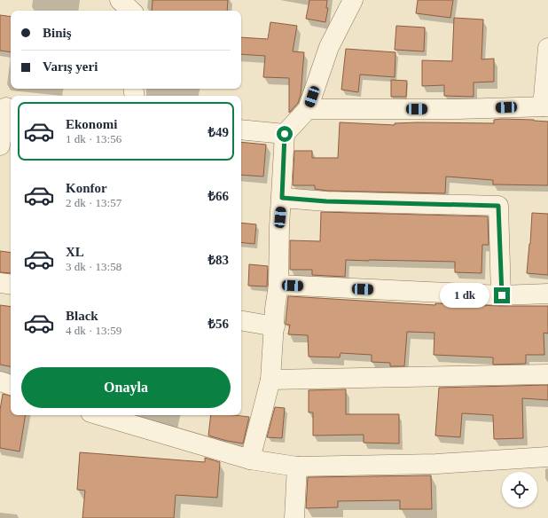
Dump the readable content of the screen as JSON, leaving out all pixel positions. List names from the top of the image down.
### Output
{
  "page": {
    "banner": ["Biniş", "Varış yeri"],
    "list": [
      {
        "name": "Ekonomi",
        "note": "1 dk · 13:56",
        "value": "₺49"
      },
      {
        "name": "Konfor",
        "note": "2 dk · 13:57",
        "value": "₺66"
      },
      {
        "name": "XL",
        "note": "3 dk · 13:58",
        "value": "₺83"
      },
      {
        "name": "Black",
        "note": "4 dk · 13:59",
        "value": "₺56"
      }
    ],
    "bubble": "1 dk",
    "buttons": "Onayla"
  }
}
